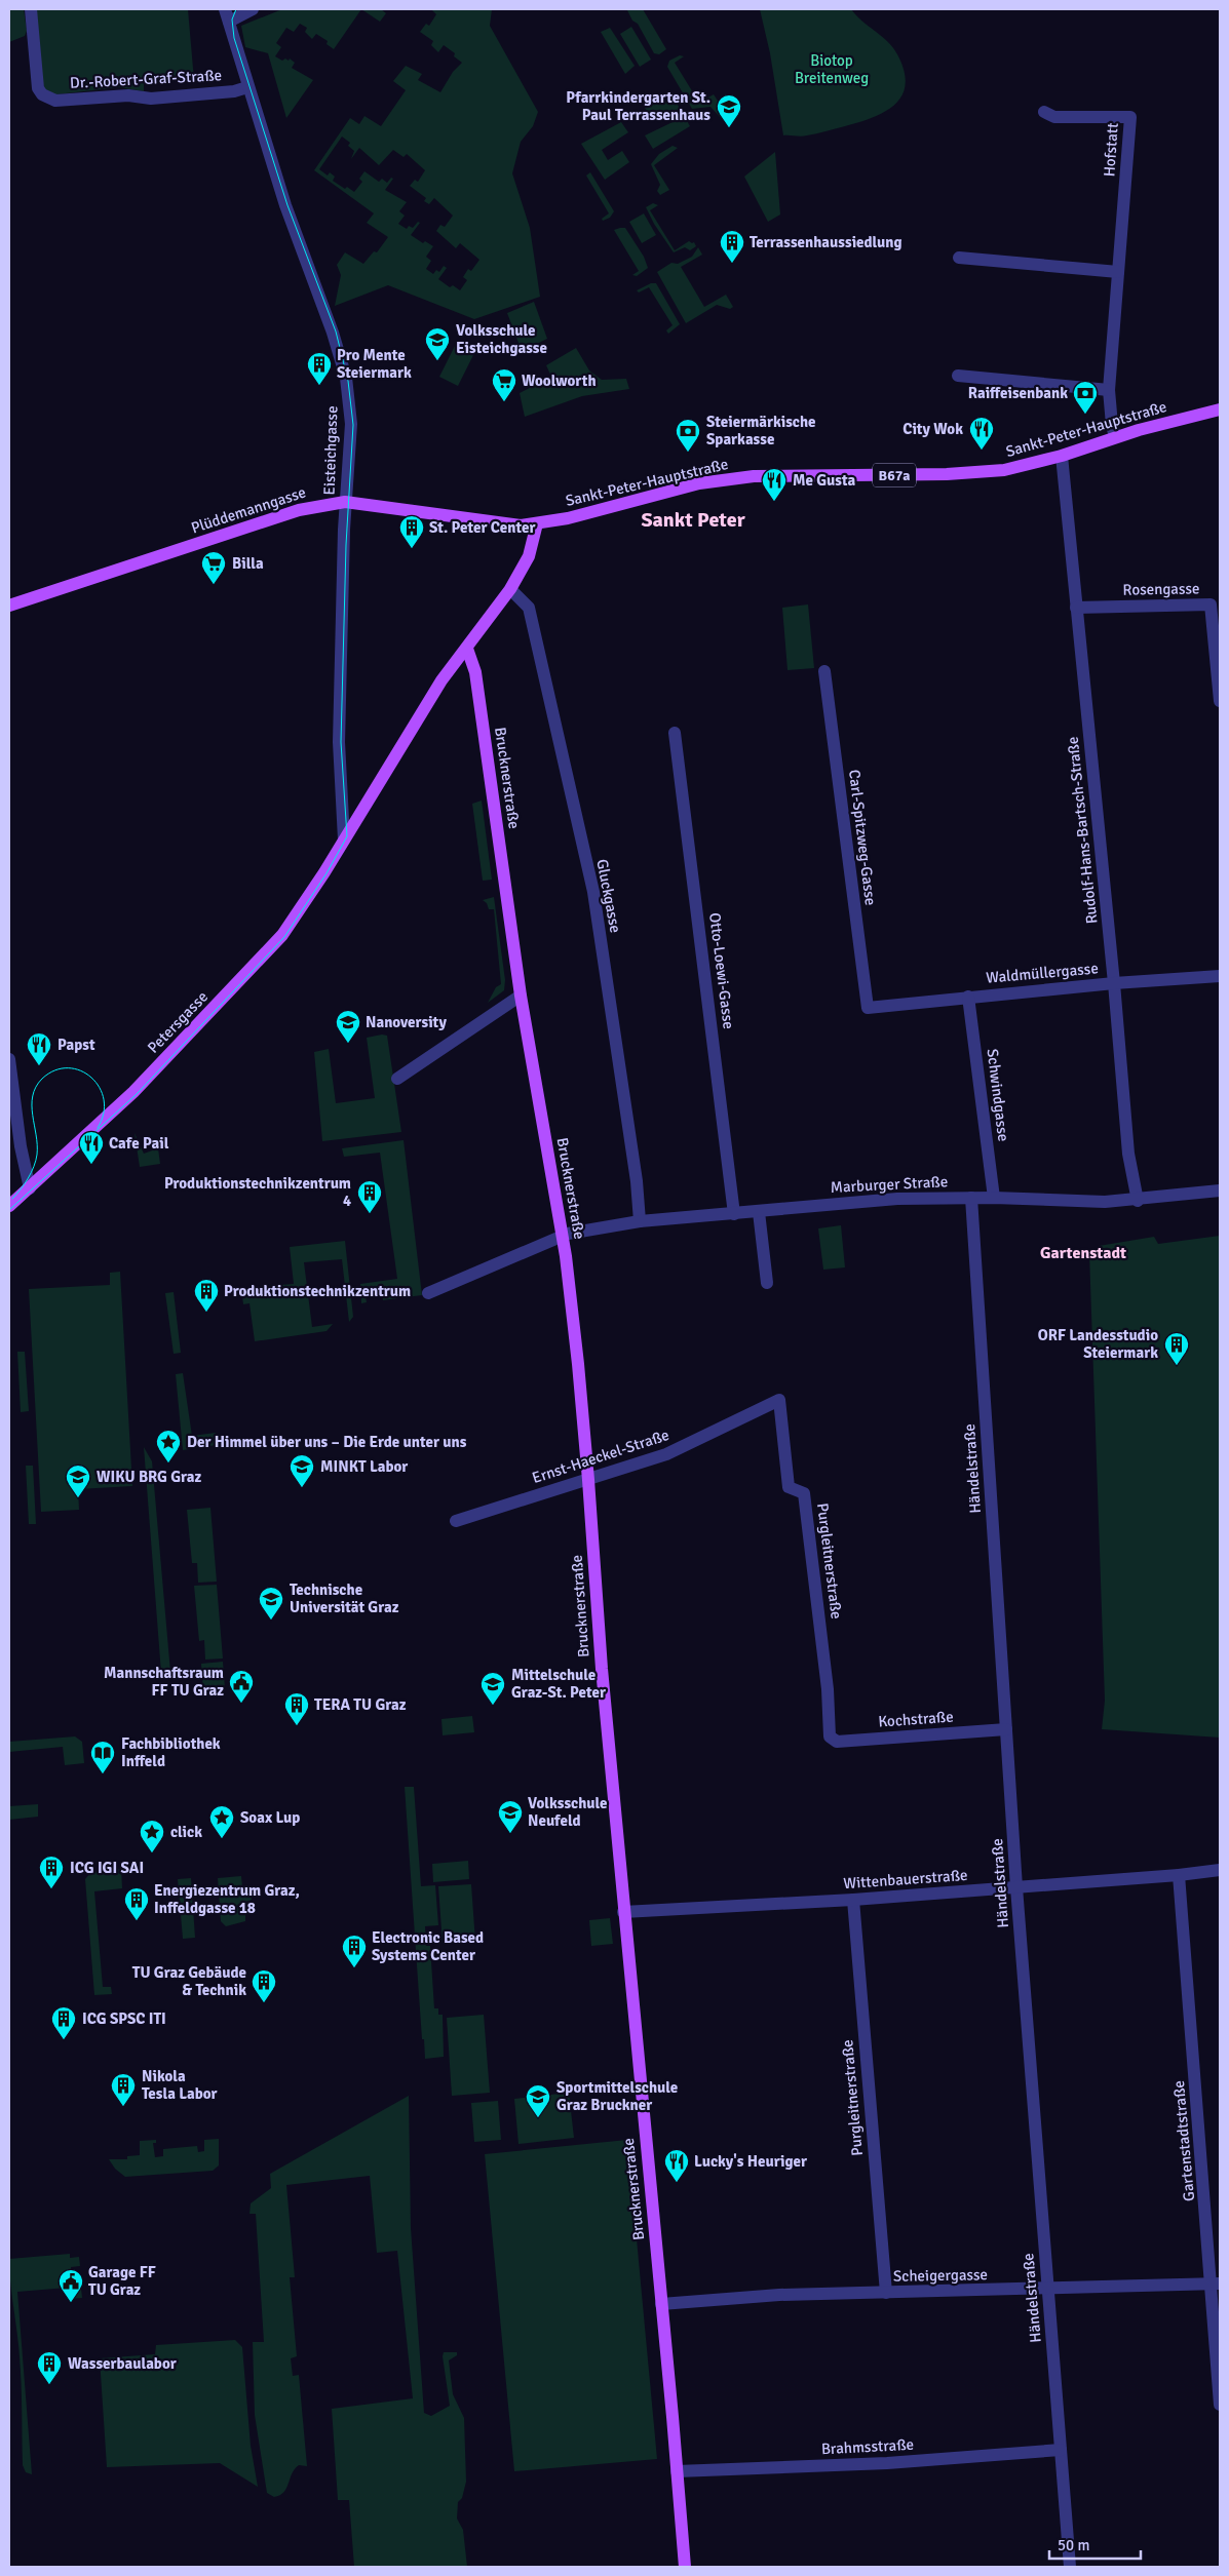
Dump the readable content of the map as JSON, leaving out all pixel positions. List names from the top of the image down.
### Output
{
  "streets": {
    "main road": [
      "Sankt-Peter-Hauptstraße",
      "B67a",
      "Plüddemanngasse",
      "Brucknerstraße",
      "Petersgasse"
    ],
    "street": [
      "Dr.-Robert-Graf-Straße",
      "Hofstatt",
      "Eisteichgasse",
      "Rosengasse",
      "Rudolf-Hans-Bartsch-Straße",
      "Carl-Spitzweg-Gasse",
      "Gluckgasse",
      "Otto-Loewi-Gasse",
      "Waldmüllergasse",
      "Schwindgasse",
      "Marburger Straße",
      "Ernst-Haeckel-Straße",
      "Händelstraße",
      "Purgleitnerstraße",
      "Kochstraße",
      "Wittenbauerstraße",
      "Gartenstadtstraße",
      "Scheigergasse",
      "Brahmsstraße"
    ]
  },
  "crossings": [
    ["Dr.-Robert-Graf-Straße", "Eisteichgasse"],
    ["Hofstatt", "Sankt-Peter-Hauptstraße"],
    ["Sankt-Peter-Hauptstraße", "Plüddemanngasse"],
    ["Sankt-Peter-Hauptstraße", "Rudolf-Hans-Bartsch-Straße"],
    ["Eisteichgasse", "Plüddemanngasse"],
    ["Eisteichgasse", "Petersgasse"],
    ["Rosengasse", "Rudolf-Hans-Bartsch-Straße"],
    ["Brucknerstraße", "Marburger Straße"],
    ["Brucknerstraße", "Ernst-Haeckel-Straße"],
    ["Brucknerstraße", "Wittenbauerstraße"],
    ["Brucknerstraße", "Scheigergasse"],
    ["Brucknerstraße", "Brahmsstraße"],
    ["Rudolf-Hans-Bartsch-Straße", "Waldmüllergasse"],
    ["Rudolf-Hans-Bartsch-Straße", "Marburger Straße"],
    ["Carl-Spitzweg-Gasse", "Waldmüllergasse"],
    ["Gluckgasse", "Marburger Straße"],
    ["Otto-Loewi-Gasse", "Marburger Straße"],
    ["Waldmüllergasse", "Schwindgasse"],
    ["Schwindgasse", "Marburger Straße"],
    ["Marburger Straße", "Händelstraße"],
    ["Ernst-Haeckel-Straße", "Purgleitnerstraße"],
    ["Händelstraße", "Kochstraße"],
    ["Händelstraße", "Wittenbauerstraße"],
    ["Händelstraße", "Scheigergasse"],
    ["Händelstraße", "Brahmsstraße"],
    ["Purgleitnerstraße", "Kochstraße"],
    ["Purgleitnerstraße", "Wittenbauerstraße"],
    ["Purgleitnerstraße", "Scheigergasse"],
    ["Wittenbauerstraße", "Gartenstadtstraße"],
    ["Gartenstadtstraße", "Scheigergasse"]
  ],
  "districts": ["Sankt Peter", "Gartenstadt"],
  "parks": ["Biotop Breitenweg"],
  "places": {
    "school or university": [
      "Pfarrkindergarten St. Paul Terrassenhaus",
      "Volksschule Eisteichgasse",
      "Nanoversity",
      "MINKT Labor",
      "WIKU BRG Graz",
      "Technische Universität Graz",
      "Mittelschule Graz-St. Peter",
      "Volksschule Neufeld",
      "Sportmittelschule Graz Bruckner"
    ],
    "building": [
      "Terrassenhaussiedlung",
      "Pro Mente Steiermark",
      "St. Peter Center",
      "Produktionstechnikzentrum 4",
      "Produktionstechnikzentrum",
      "ORF Landesstudio Steiermark",
      "TERA TU Graz",
      "ICG IGI SAI",
      "Energiezentrum Graz, Inffeldgasse 18",
      "Electronic Based Systems Center",
      "TU Graz Gebäude & Technik",
      "ICG SPSC ITI",
      "Nikola Tesla Labor",
      "Wasserbaulabor"
    ],
    "supermarket": ["Woolworth", "Billa"],
    "bank": ["Raiffeisenbank", "Steiermärkische Sparkasse"],
    "restaurant": [
      "City Wok",
      "Me Gusta",
      "Papst",
      "Cafe Pail",
      "Lucky's Heuriger"
    ],
    "place": ["Der Himmel über uns – Die Erde unter uns", "Soax Lup", "click"],
    "public building": ["Mannschaftsraum FF TU Graz", "Garage FF TU Graz"],
    "library": ["Fachbibliothek Inffeld"]
  },
  "scale_bar": "50 m"
}
